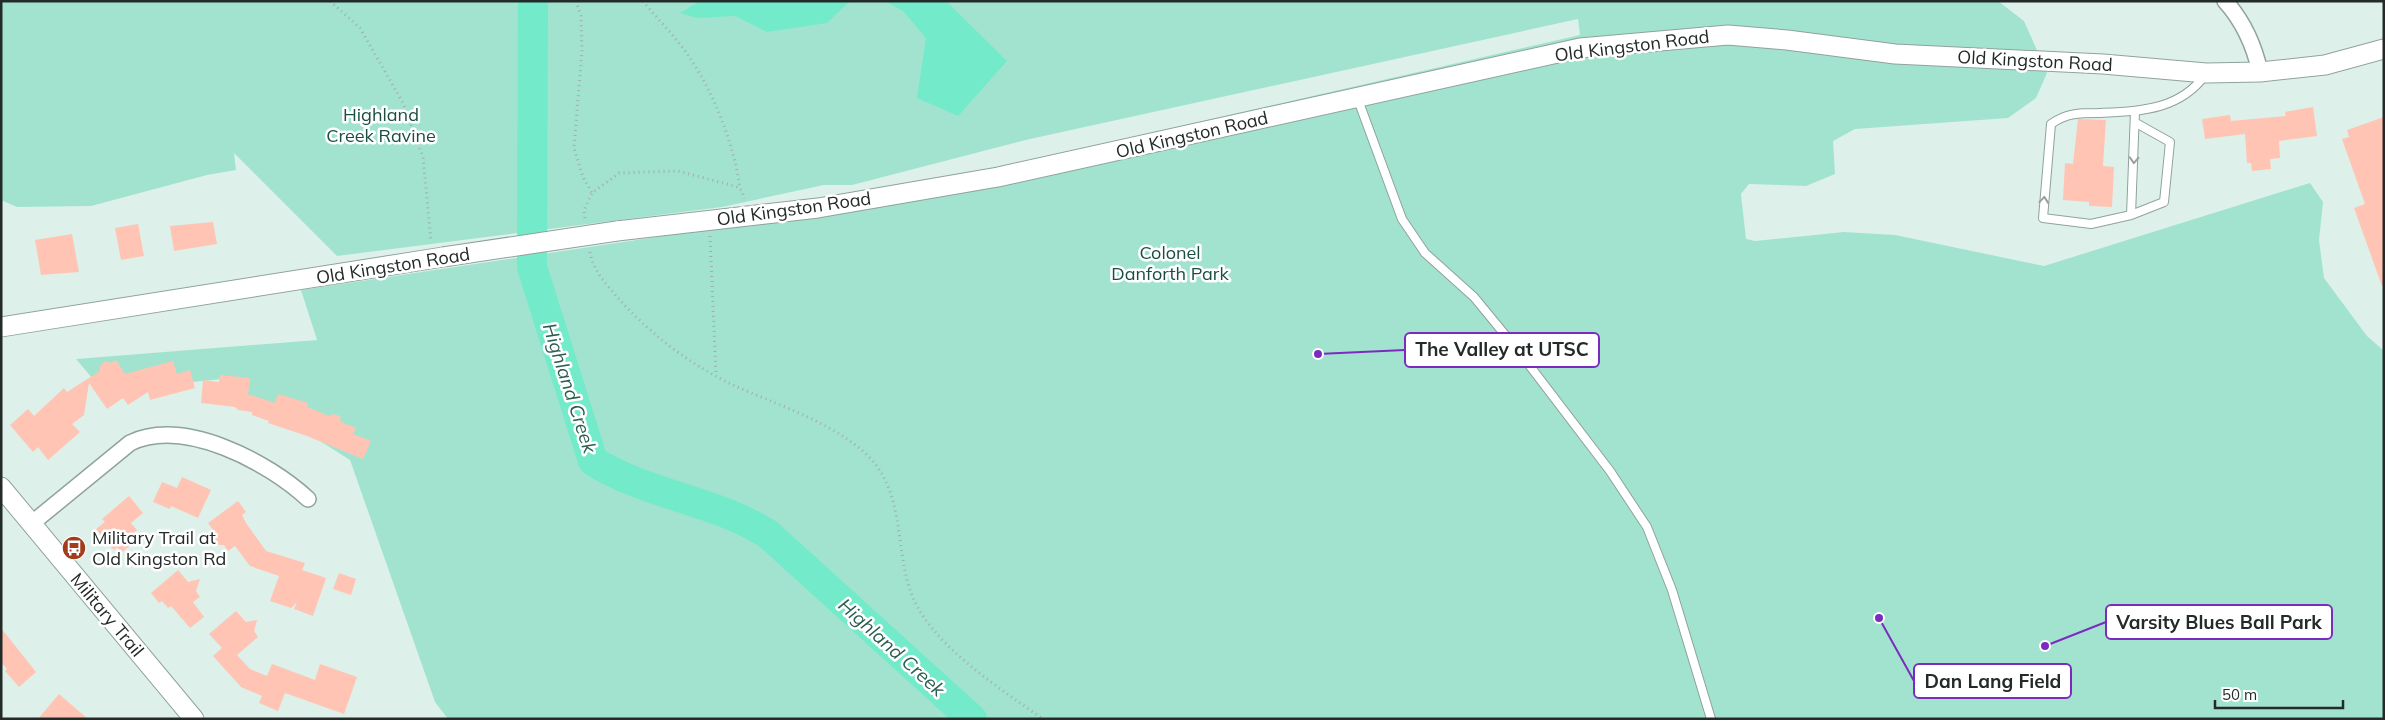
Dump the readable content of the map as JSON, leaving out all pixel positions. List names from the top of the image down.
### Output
{
  "streets": {
    "street": ["Old Kingston Road", "Military Trail"]
  },
  "water": ["Highland Creek"],
  "parks": ["Highland Creek Ravine", "Colonel Danforth Park"],
  "places": {
    "other": ["The Valley at UTSC", "Dan Lang Field", "Varsity Blues Ball Park"],
    "bus stop": ["Military Trail at Old Kingston Rd"]
  },
  "scale_bar": "50 m"
}
